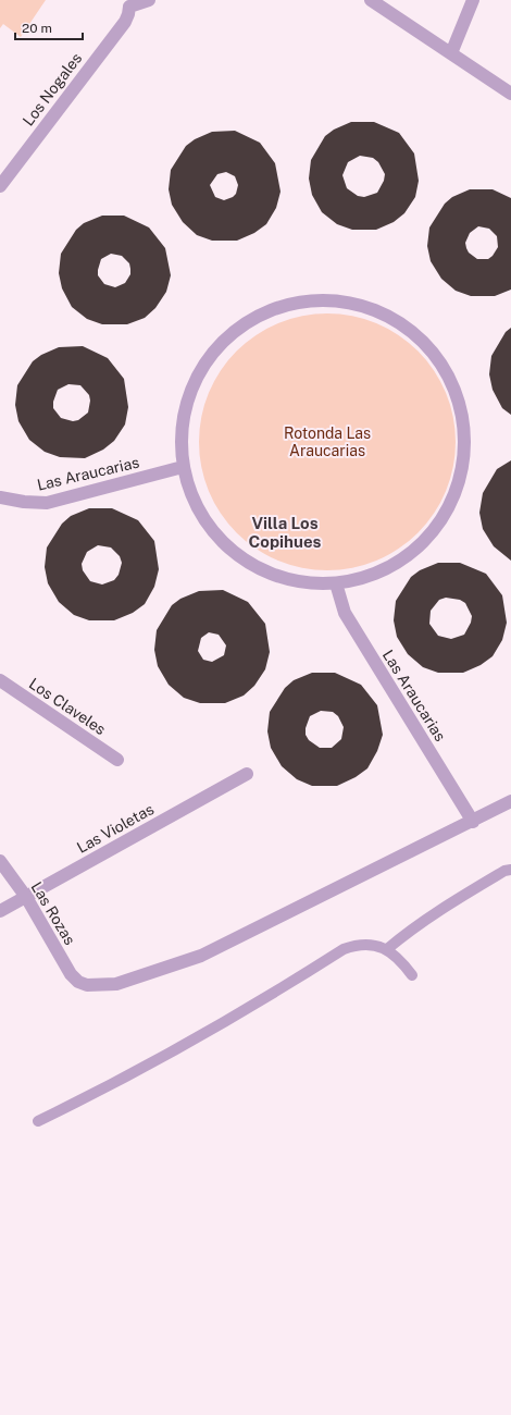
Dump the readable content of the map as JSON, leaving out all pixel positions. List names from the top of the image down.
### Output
{
  "streets": {
    "street": [
      "Los Nogales",
      "Las Araucarias",
      "Los Claveles",
      "Las Violetas",
      "Las Rozas"
    ]
  },
  "crossings": [
    ["Las Araucarias", "Las Rozas"],
    ["Las Violetas", "Las Rozas"]
  ],
  "districts": ["Villa Los Copihues"],
  "parks": ["Rotonda Las Araucarias"],
  "scale_bar": "20 m"
}
